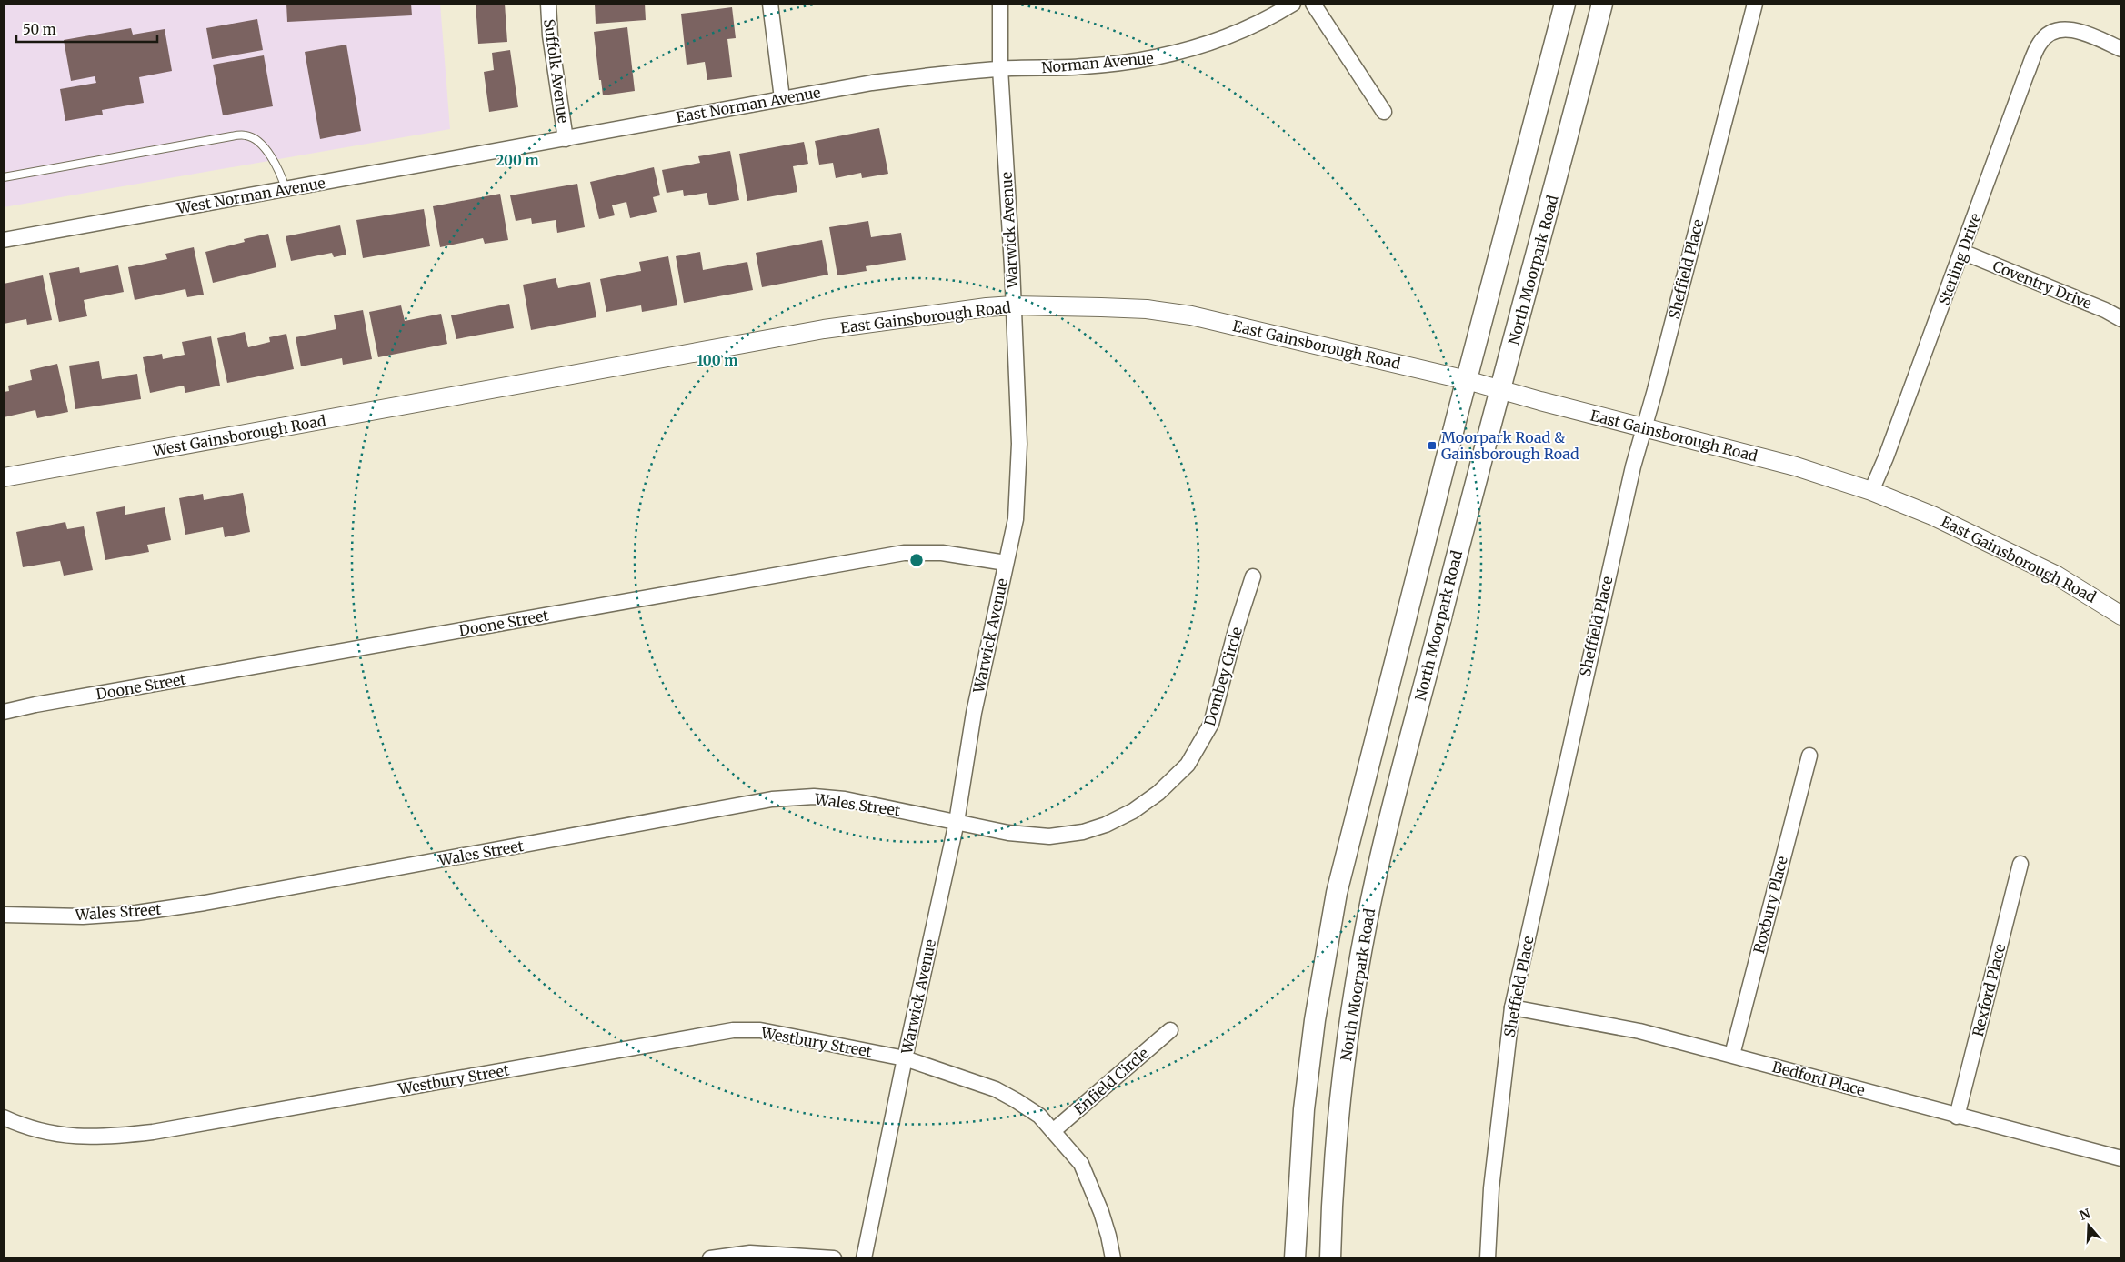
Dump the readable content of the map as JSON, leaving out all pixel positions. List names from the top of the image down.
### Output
{
  "streets": {
    "main road": ["North Moorpark Road"],
    "street": [
      "Norman Avenue",
      "Suffolk Avenue",
      "East Norman Avenue",
      "West Norman Avenue",
      "Warwick Avenue",
      "Sterling Drive",
      "Sheffield Place",
      "Coventry Drive",
      "East Gainsborough Road",
      "West Gainsborough Road",
      "Doone Street",
      "Dombey Circle",
      "Wales Street",
      "Roxbury Place",
      "Rexford Place",
      "Westbury Street",
      "Bedford Place",
      "Enfield Circle"
    ]
  },
  "crossings": [
    ["Norman Avenue", "East Norman Avenue"],
    ["Norman Avenue", "Warwick Avenue"],
    ["Suffolk Avenue", "East Norman Avenue"],
    ["East Norman Avenue", "West Norman Avenue"],
    ["East Norman Avenue", "Warwick Avenue"],
    ["Warwick Avenue", "East Gainsborough Road"],
    ["Warwick Avenue", "Doone Street"],
    ["Warwick Avenue", "Dombey Circle"],
    ["Warwick Avenue", "Wales Street"],
    ["Warwick Avenue", "Westbury Street"],
    ["Sterling Drive", "Coventry Drive"],
    ["Sterling Drive", "East Gainsborough Road"],
    ["Sheffield Place", "East Gainsborough Road"],
    ["Sheffield Place", "Bedford Place"],
    ["North Moorpark Road", "East Gainsborough Road"],
    ["East Gainsborough Road", "West Gainsborough Road"],
    ["Dombey Circle", "Wales Street"],
    ["Roxbury Place", "Bedford Place"],
    ["Rexford Place", "Bedford Place"],
    ["Westbury Street", "Enfield Circle"]
  ],
  "places": {
    "transit": ["Moorpark Road & Gainsborough Road"]
  },
  "scale_bar": "50 m",
  "north": "top",
  "rings": ["200 m", "100 m"]
}
